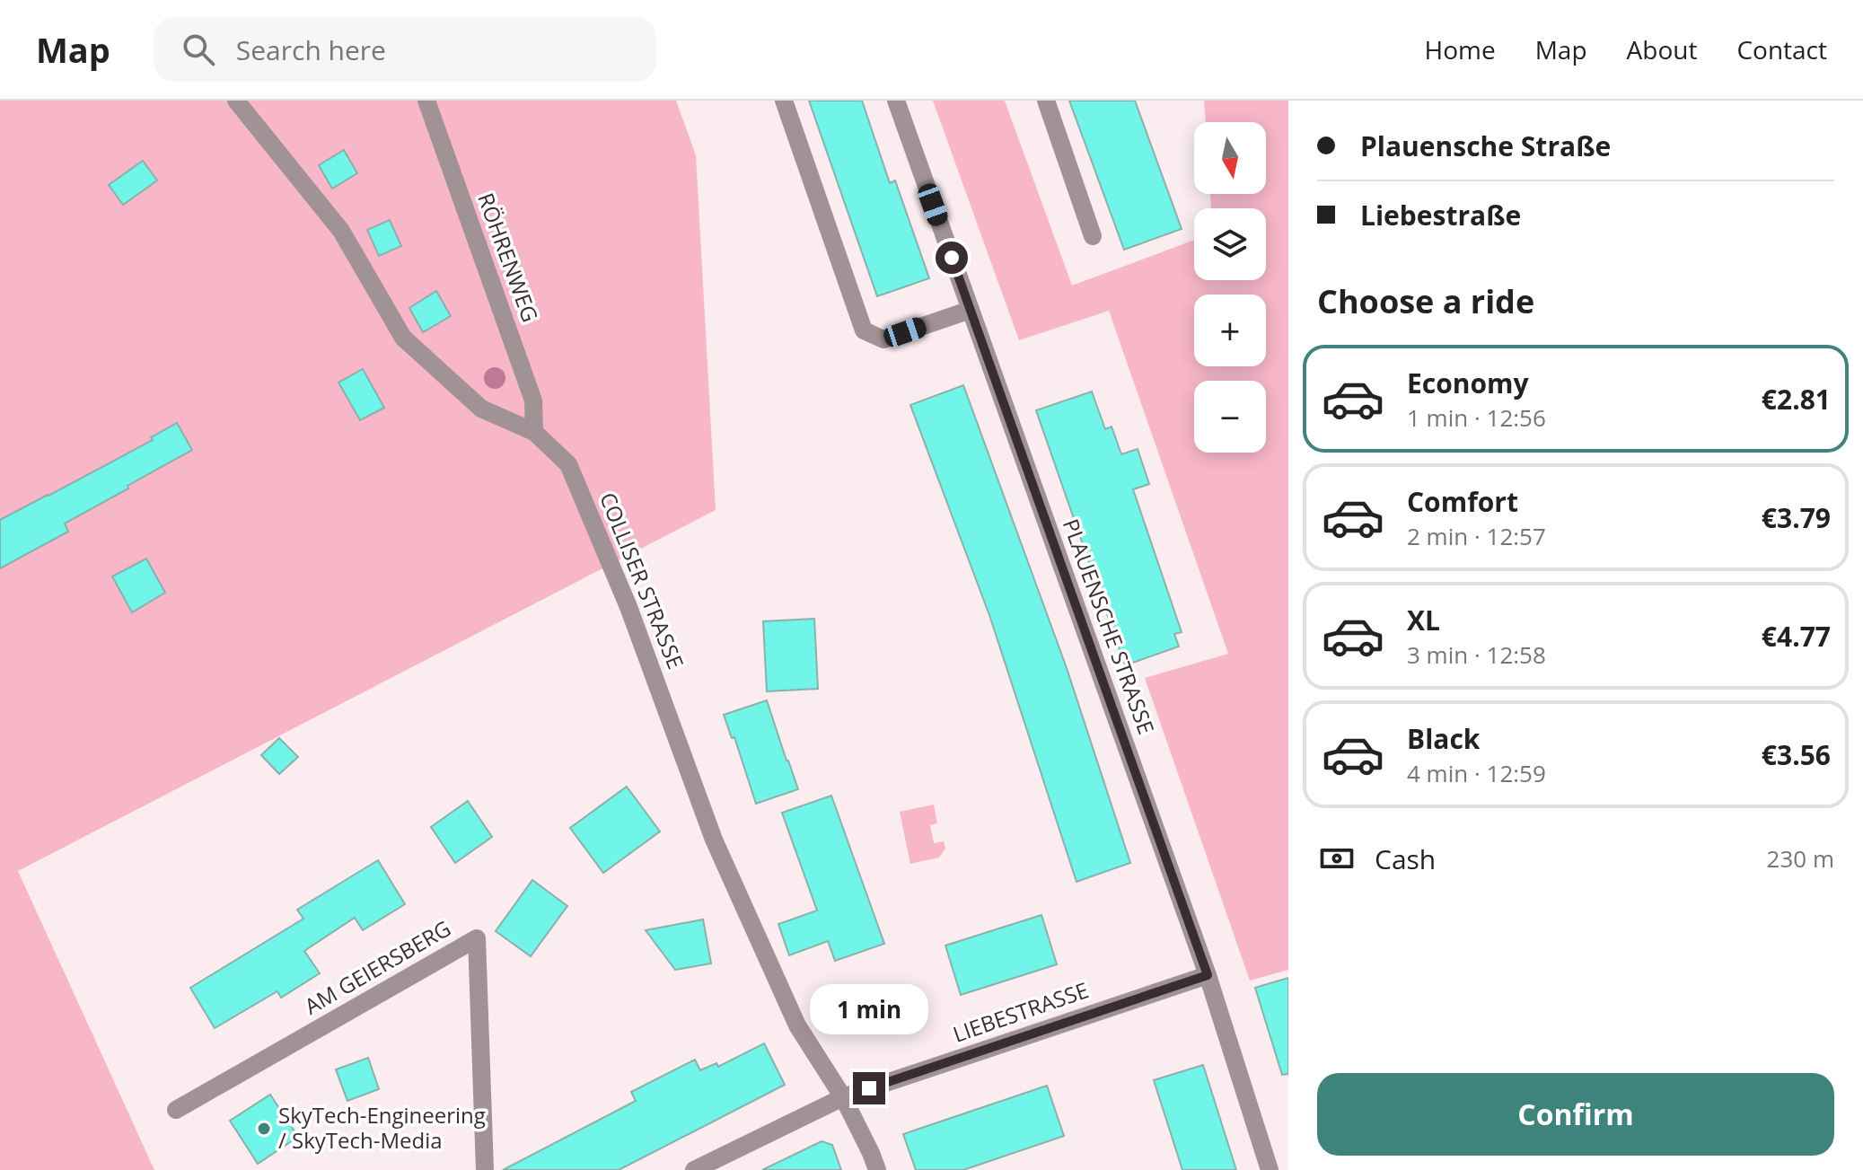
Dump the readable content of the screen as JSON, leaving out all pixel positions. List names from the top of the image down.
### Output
{
  "streets": {
    "street": [
      "RÖHRENWEG",
      "COLLISER STRASSE",
      "PLAUENSCHE STRASSE",
      "AM GEIERSBERG",
      "LIEBESTRASSE"
    ]
  },
  "crossings": [
    ["RÖHRENWEG", "COLLISER STRASSE"],
    ["COLLISER STRASSE", "LIEBESTRASSE"],
    ["PLAUENSCHE STRASSE", "LIEBESTRASSE"]
  ],
  "places": ["SkyTech-Engineering / SkyTech-Media"],
  "north": "bottom",
  "page": {
    "header": "Map",
    "search": "Search here",
    "nav": [
      "Home",
      "Map",
      "About",
      "Contact"
    ],
    "banner": ["Plauensche Straße", "Liebestraße"],
    "map_buttons": ["+", "−"],
    "heading": "Choose a ride",
    "list": [
      {
        "name": "Economy",
        "note": "1 min · 12:56",
        "value": "€2.81"
      },
      {
        "name": "Comfort",
        "note": "2 min · 12:57",
        "value": "€3.79"
      },
      {
        "name": "XL",
        "note": "3 min · 12:58",
        "value": "€4.77"
      },
      {
        "name": "Black",
        "note": "4 min · 12:59",
        "value": "€3.56"
      }
    ],
    "pay": ["Cash", "230 m"],
    "bubble": "1 min",
    "buttons": "Confirm"
  }
}
